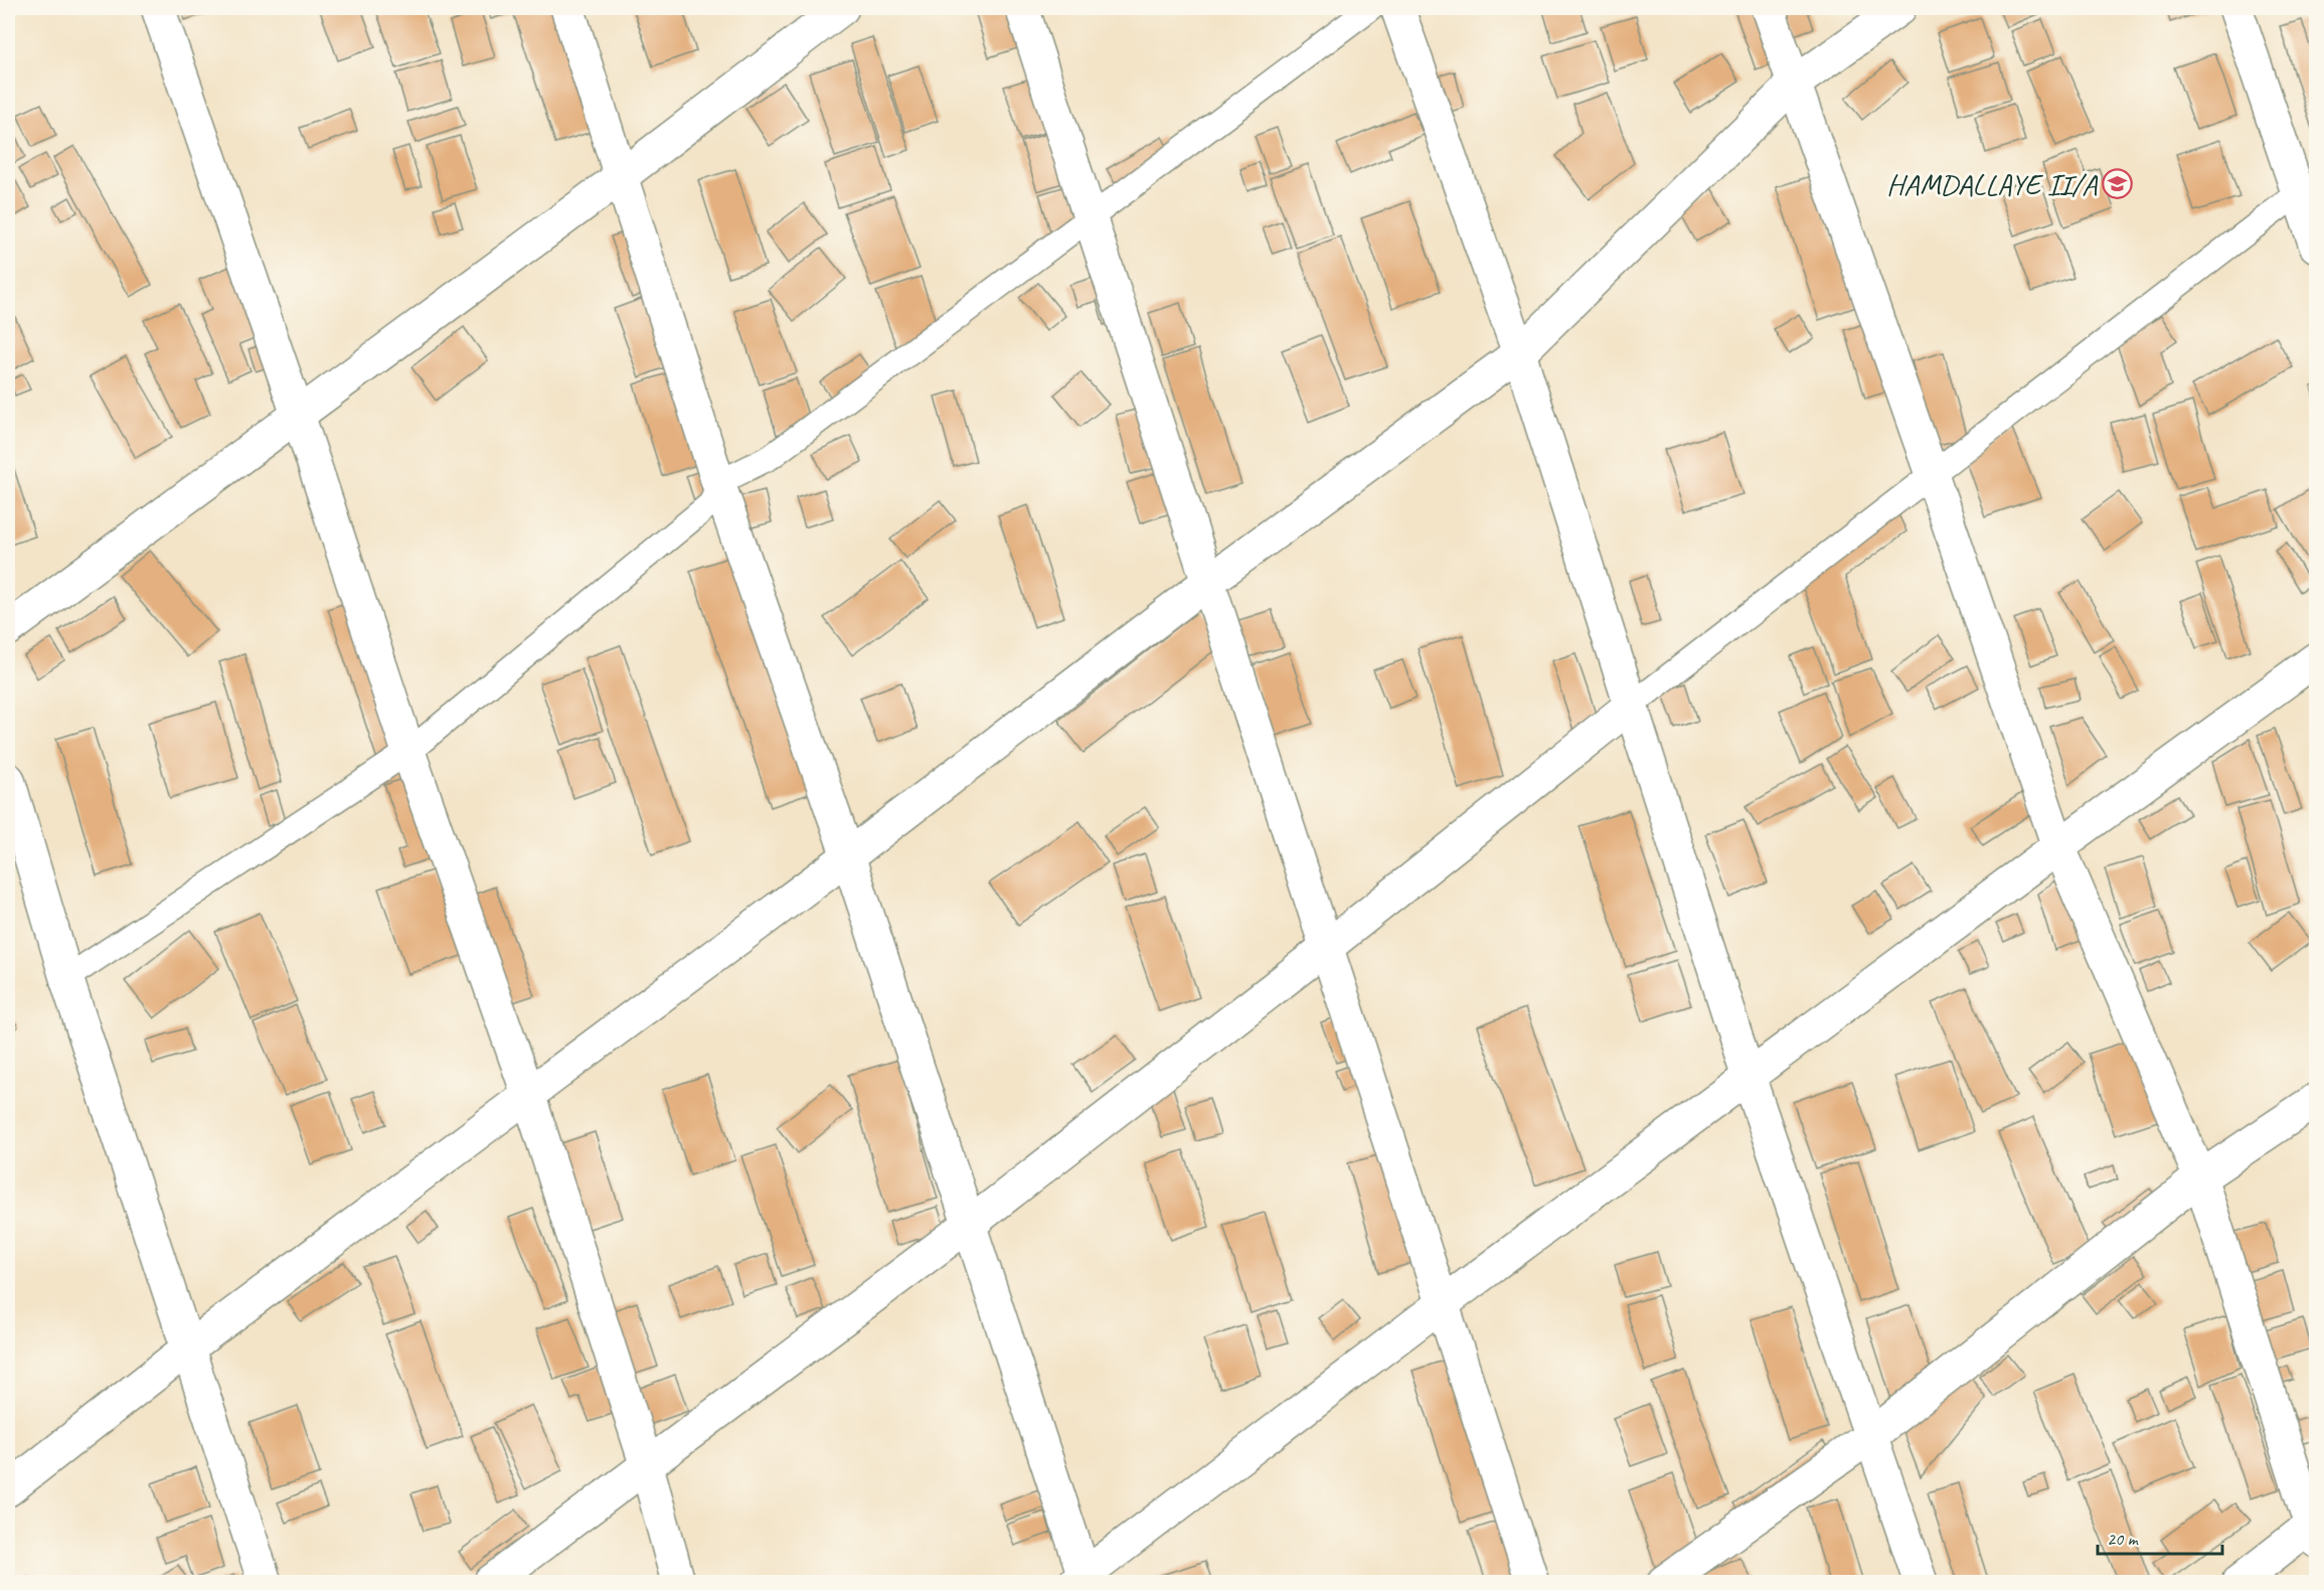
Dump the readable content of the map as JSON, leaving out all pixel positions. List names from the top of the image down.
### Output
{
  "places": {
    "school or university": ["HAMDALLAYE II/A"]
  },
  "scale_bar": "20 m"
}
